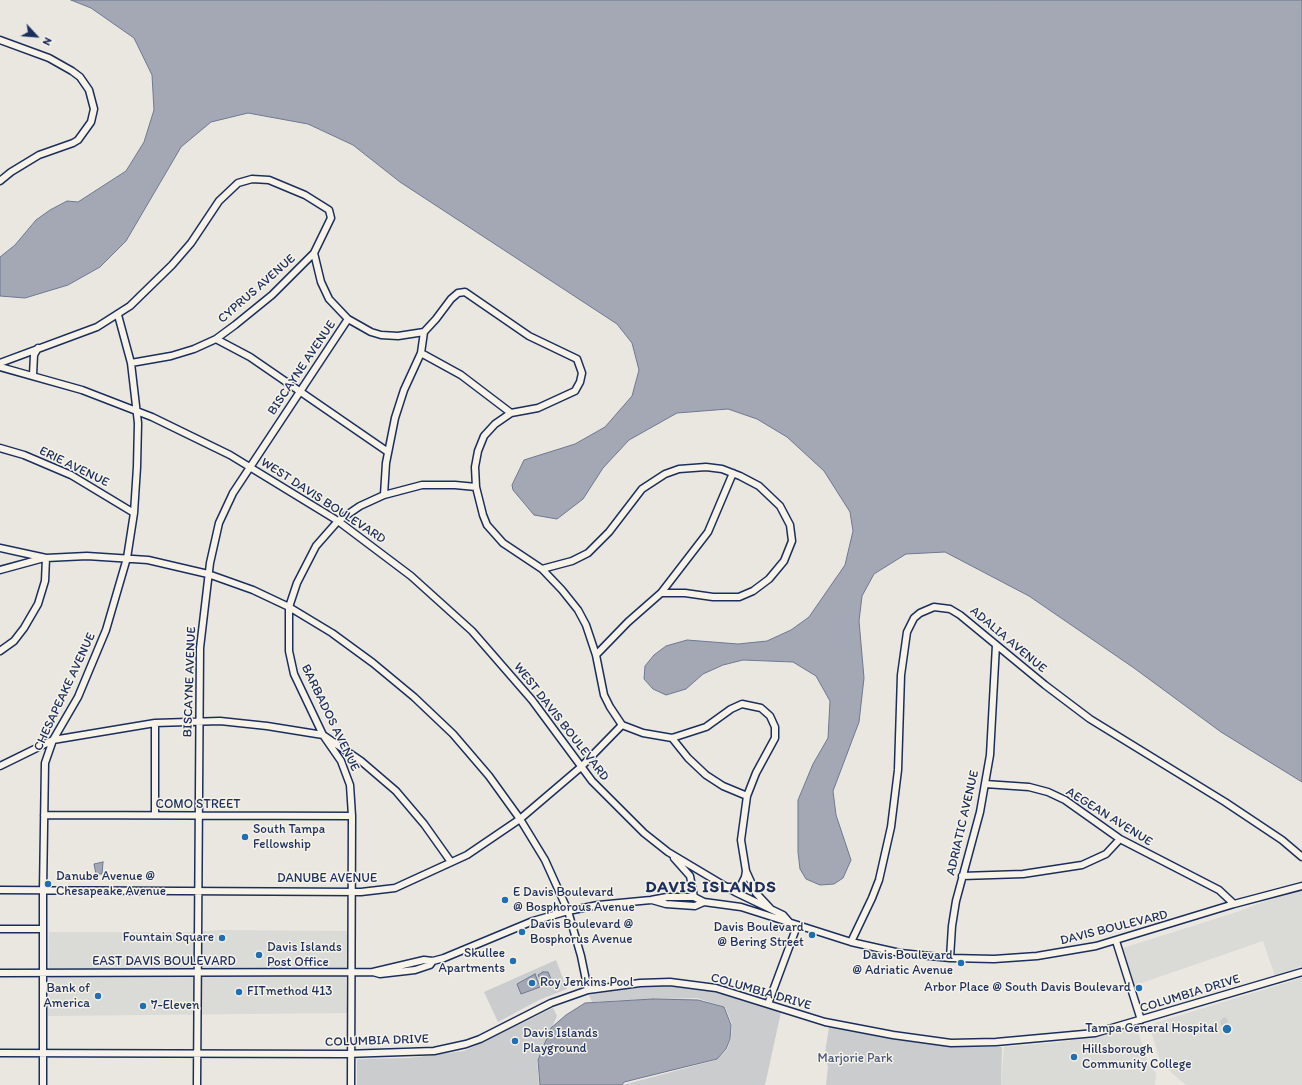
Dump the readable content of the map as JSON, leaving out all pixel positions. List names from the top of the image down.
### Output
{
  "streets": {
    "street": [
      "CYPRUS AVENUE",
      "BISCAYNE AVENUE",
      "ERIE AVENUE",
      "WEST DAVIS BOULEVARD",
      "ADALIA AVENUE",
      "CHESAPEAKE AVENUE",
      "BARBADOS AVENUE",
      "COMO STREET",
      "AEGEAN AVENUE",
      "ADRIATIC AVENUE",
      "DANUBE AVENUE",
      "DAVIS BOULEVARD",
      "EAST DAVIS BOULEVARD",
      "COLUMBIA DRIVE"
    ]
  },
  "crossings": [
    ["CYPRUS AVENUE", "CHESAPEAKE AVENUE"],
    ["BISCAYNE AVENUE", "WEST DAVIS BOULEVARD"],
    ["BISCAYNE AVENUE", "COMO STREET"],
    ["BISCAYNE AVENUE", "DANUBE AVENUE"],
    ["BISCAYNE AVENUE", "EAST DAVIS BOULEVARD"],
    ["BISCAYNE AVENUE", "COLUMBIA DRIVE"],
    ["ERIE AVENUE", "CHESAPEAKE AVENUE"],
    ["WEST DAVIS BOULEVARD", "CHESAPEAKE AVENUE"],
    ["WEST DAVIS BOULEVARD", "BARBADOS AVENUE"],
    ["WEST DAVIS BOULEVARD", "DANUBE AVENUE"],
    ["WEST DAVIS BOULEVARD", "DAVIS BOULEVARD"],
    ["WEST DAVIS BOULEVARD", "EAST DAVIS BOULEVARD"],
    ["ADALIA AVENUE", "ADRIATIC AVENUE"],
    ["ADALIA AVENUE", "DAVIS BOULEVARD"],
    ["CHESAPEAKE AVENUE", "COMO STREET"],
    ["CHESAPEAKE AVENUE", "DANUBE AVENUE"],
    ["CHESAPEAKE AVENUE", "EAST DAVIS BOULEVARD"],
    ["CHESAPEAKE AVENUE", "COLUMBIA DRIVE"],
    ["BARBADOS AVENUE", "COMO STREET"],
    ["BARBADOS AVENUE", "DANUBE AVENUE"],
    ["BARBADOS AVENUE", "EAST DAVIS BOULEVARD"],
    ["BARBADOS AVENUE", "COLUMBIA DRIVE"],
    ["AEGEAN AVENUE", "ADRIATIC AVENUE"],
    ["AEGEAN AVENUE", "DAVIS BOULEVARD"],
    ["ADRIATIC AVENUE", "DAVIS BOULEVARD"],
    ["DAVIS BOULEVARD", "EAST DAVIS BOULEVARD"]
  ],
  "districts": ["DAVIS ISLANDS"],
  "parks": ["Marjorie Park"],
  "places": [
    "South Tampa Fellowship",
    "Danube Avenue @ Chesapeake Avenue",
    "E Davis Boulevard @ Bosphorous Avenue",
    "Davis Boulevard @ Bosphorus Avenue",
    "Davis Boulevard @ Bering Street",
    "Fountain Square",
    "Davis Islands Post Office",
    "Skullee Apartments",
    "Davis Boulevard @ Adriatic Avenue",
    "Roy Jenkins Pool",
    "Arbor Place @ South Davis Boulevard",
    "FITmethod 413",
    "Bank of America",
    "7-Eleven",
    "Tampa General Hospital",
    "Davis Islands Playground",
    "Hillsborough Community College"
  ],
  "north": "bottom right"
}
